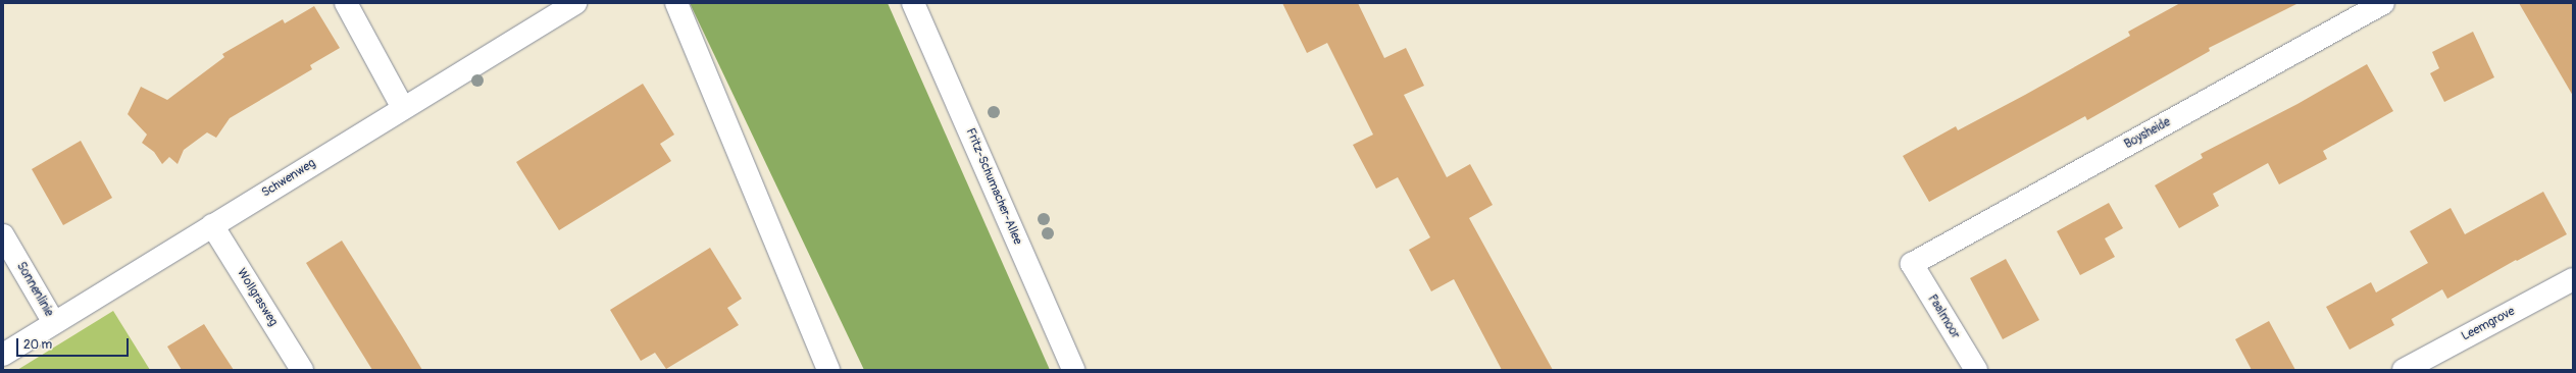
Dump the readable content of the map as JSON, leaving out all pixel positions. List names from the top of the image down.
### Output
{
  "streets": {
    "street": [
      "Boysheide",
      "Schwenweg",
      "Fritz-Schumacher-Allee",
      "Sonnenlinie",
      "Wollgrasweg",
      "Paalmoor",
      "Leemgrove"
    ]
  },
  "crossings": [
    ["Boysheide", "Paalmoor"],
    ["Schwenweg", "Sonnenlinie"],
    ["Schwenweg", "Wollgrasweg"]
  ],
  "scale_bar": "20 m"
}
